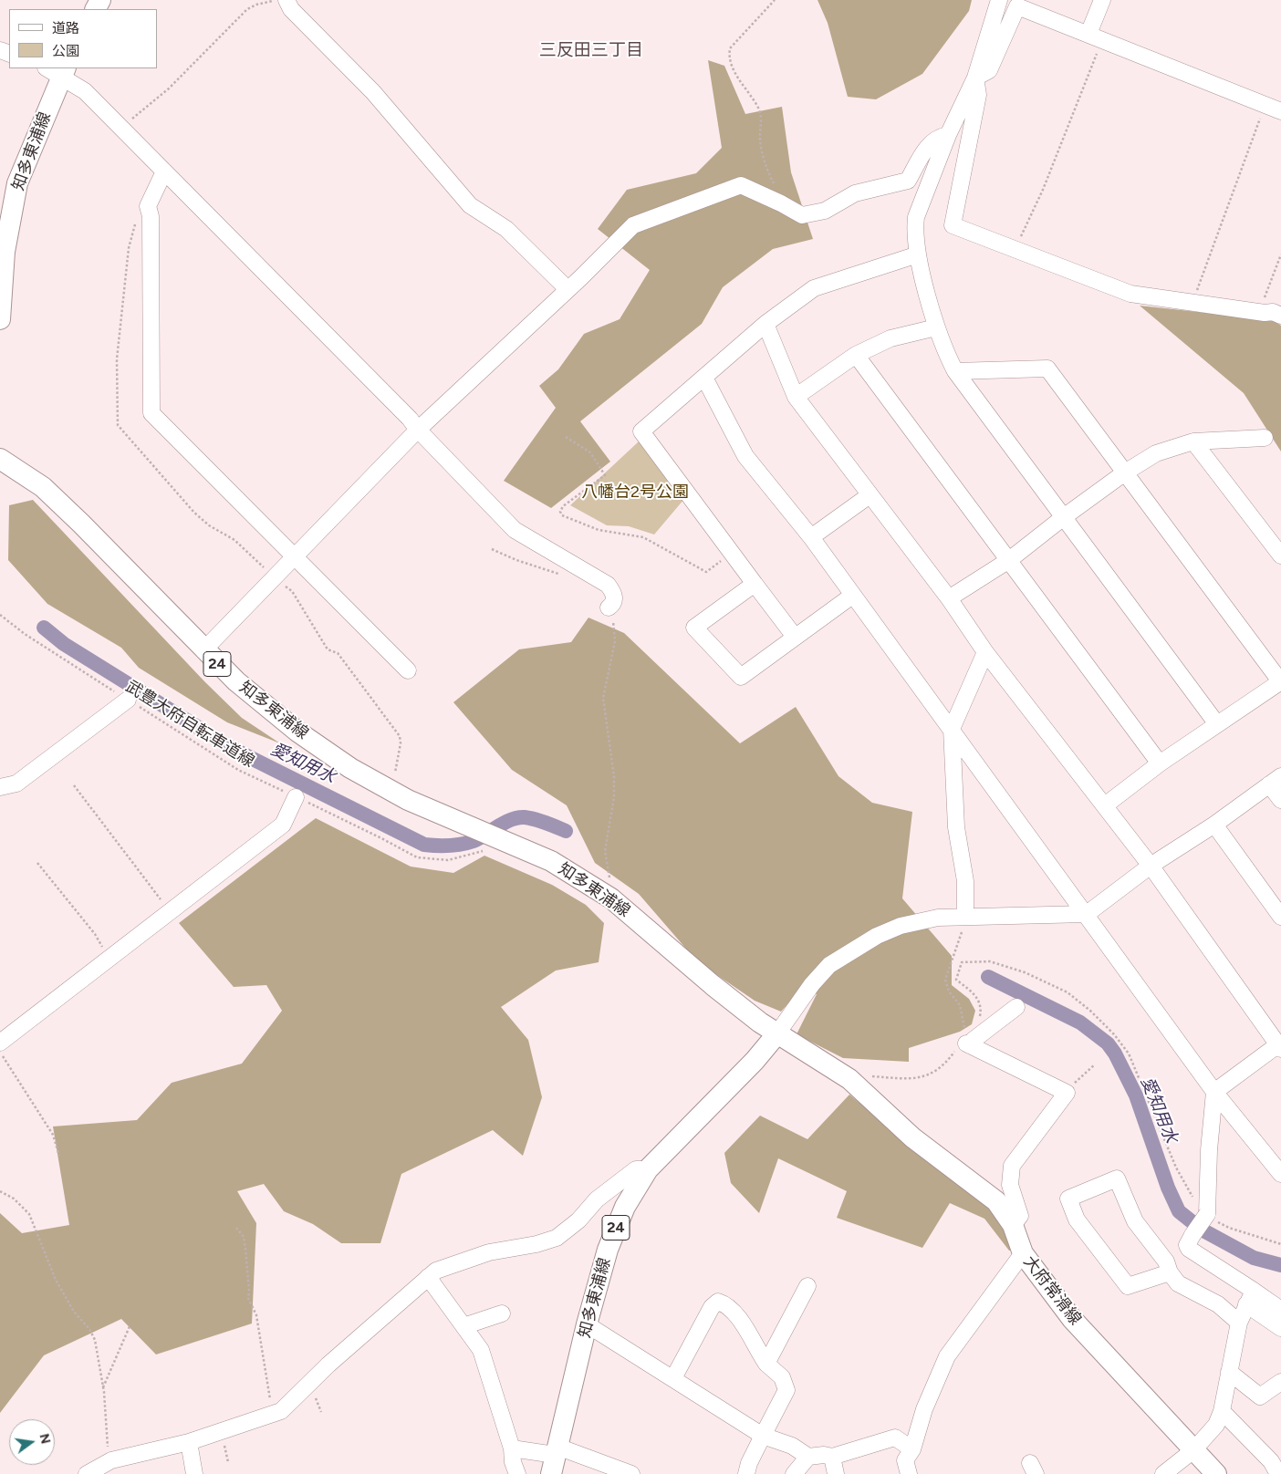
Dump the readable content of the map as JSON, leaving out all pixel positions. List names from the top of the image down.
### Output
{
  "streets": {
    "main road": ["知多東浦線", "24", "大府常滑線"],
    "path": ["武豊大府自転車道線"]
  },
  "crossings": [
    ["知多東浦線", "武豊大府自転車道線"],
    ["知多東浦線", "大府常滑線"]
  ],
  "districts": ["三反田三丁目"],
  "water": ["愛知用水"],
  "parks": ["八幡台2号公園"],
  "legend": ["道路", "公園"],
  "north": "right"
}
